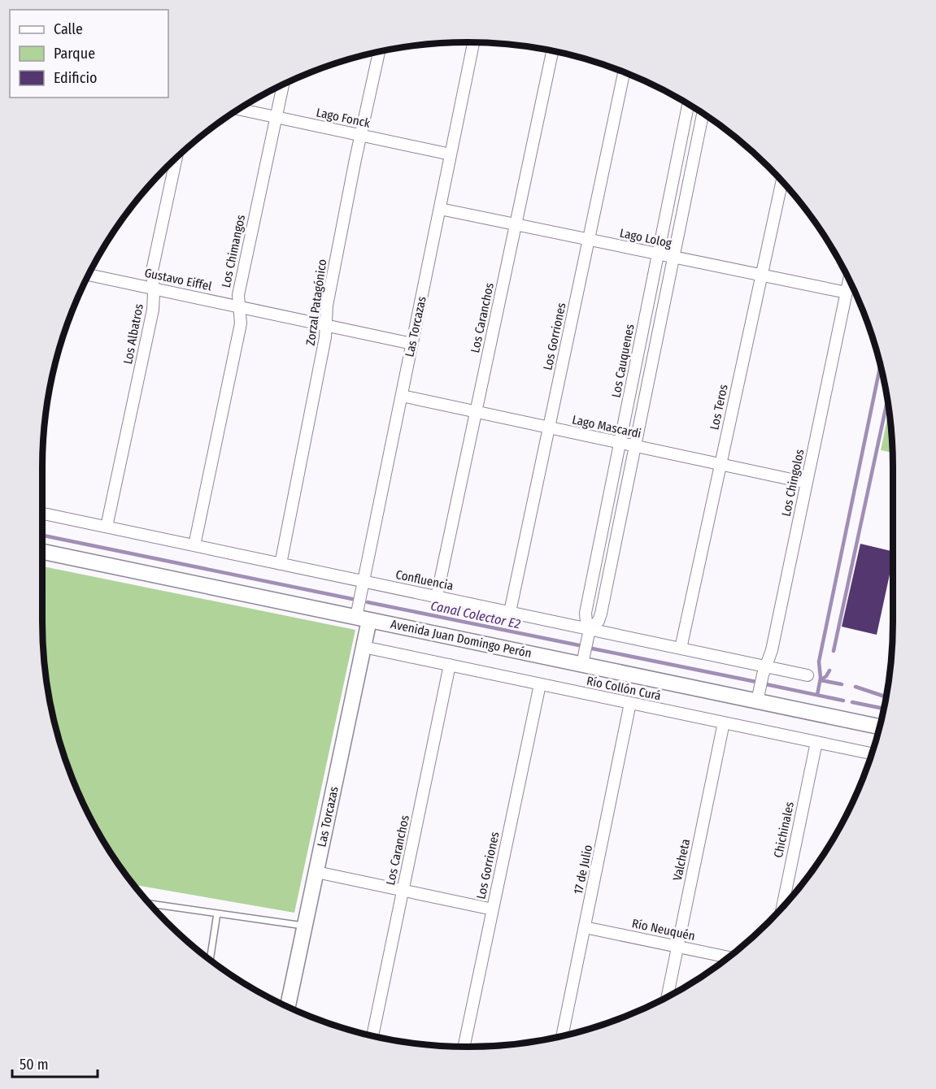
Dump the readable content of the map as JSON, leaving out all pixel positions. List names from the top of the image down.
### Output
{
  "streets": {
    "street": [
      "Lago Fonck",
      "Lago Lolog",
      "Los Chimangos",
      "Gustavo Eiffel",
      "Zorzal Patagónico",
      "Los Caranchos",
      "Las Torcazas",
      "Los Albatros",
      "Los Gorriones",
      "Los Cauquenes",
      "Los Teros",
      "Lago Mascardi",
      "Los Chingolos",
      "Confluencia",
      "Avenida Juan Domingo Perón",
      "Río Collón Curá",
      "Chichinales",
      "Valcheta",
      "17 de Julio",
      "Río Neuquén"
    ]
  },
  "crossings": [
    ["Lago Fonck", "Los Chimangos"],
    ["Lago Fonck", "Zorzal Patagónico"],
    ["Lago Fonck", "Las Torcazas"],
    ["Lago Lolog", "Los Caranchos"],
    ["Lago Lolog", "Las Torcazas"],
    ["Lago Lolog", "Los Gorriones"],
    ["Lago Lolog", "Los Cauquenes"],
    ["Lago Lolog", "Los Teros"],
    ["Lago Lolog", "Los Chingolos"],
    ["Los Chimangos", "Gustavo Eiffel"],
    ["Los Chimangos", "Confluencia"],
    ["Gustavo Eiffel", "Zorzal Patagónico"],
    ["Gustavo Eiffel", "Las Torcazas"],
    ["Gustavo Eiffel", "Los Albatros"],
    ["Zorzal Patagónico", "Confluencia"],
    ["Los Caranchos", "Lago Mascardi"],
    ["Los Caranchos", "Confluencia"],
    ["Los Caranchos", "Río Collón Curá"],
    ["Las Torcazas", "Lago Mascardi"],
    ["Las Torcazas", "Confluencia"],
    ["Las Torcazas", "Avenida Juan Domingo Perón"],
    ["Las Torcazas", "Río Collón Curá"],
    ["Los Albatros", "Confluencia"],
    ["Los Gorriones", "Lago Mascardi"],
    ["Los Gorriones", "Confluencia"],
    ["Los Gorriones", "Río Collón Curá"],
    ["Los Cauquenes", "Lago Mascardi"],
    ["Los Cauquenes", "Confluencia"],
    ["Los Cauquenes", "Avenida Juan Domingo Perón"],
    ["Los Teros", "Lago Mascardi"],
    ["Los Teros", "Confluencia"],
    ["Lago Mascardi", "Los Chingolos"],
    ["Los Chingolos", "Confluencia"],
    ["Los Chingolos", "Avenida Juan Domingo Perón"],
    ["Río Collón Curá", "Chichinales"],
    ["Río Collón Curá", "Valcheta"],
    ["Río Collón Curá", "17 de Julio"],
    ["Valcheta", "Río Neuquén"],
    ["17 de Julio", "Río Neuquén"]
  ],
  "water": ["Canal Colector E2"],
  "legend": ["Calle", "Parque", "Edificio"],
  "scale_bar": "50 m"
}
